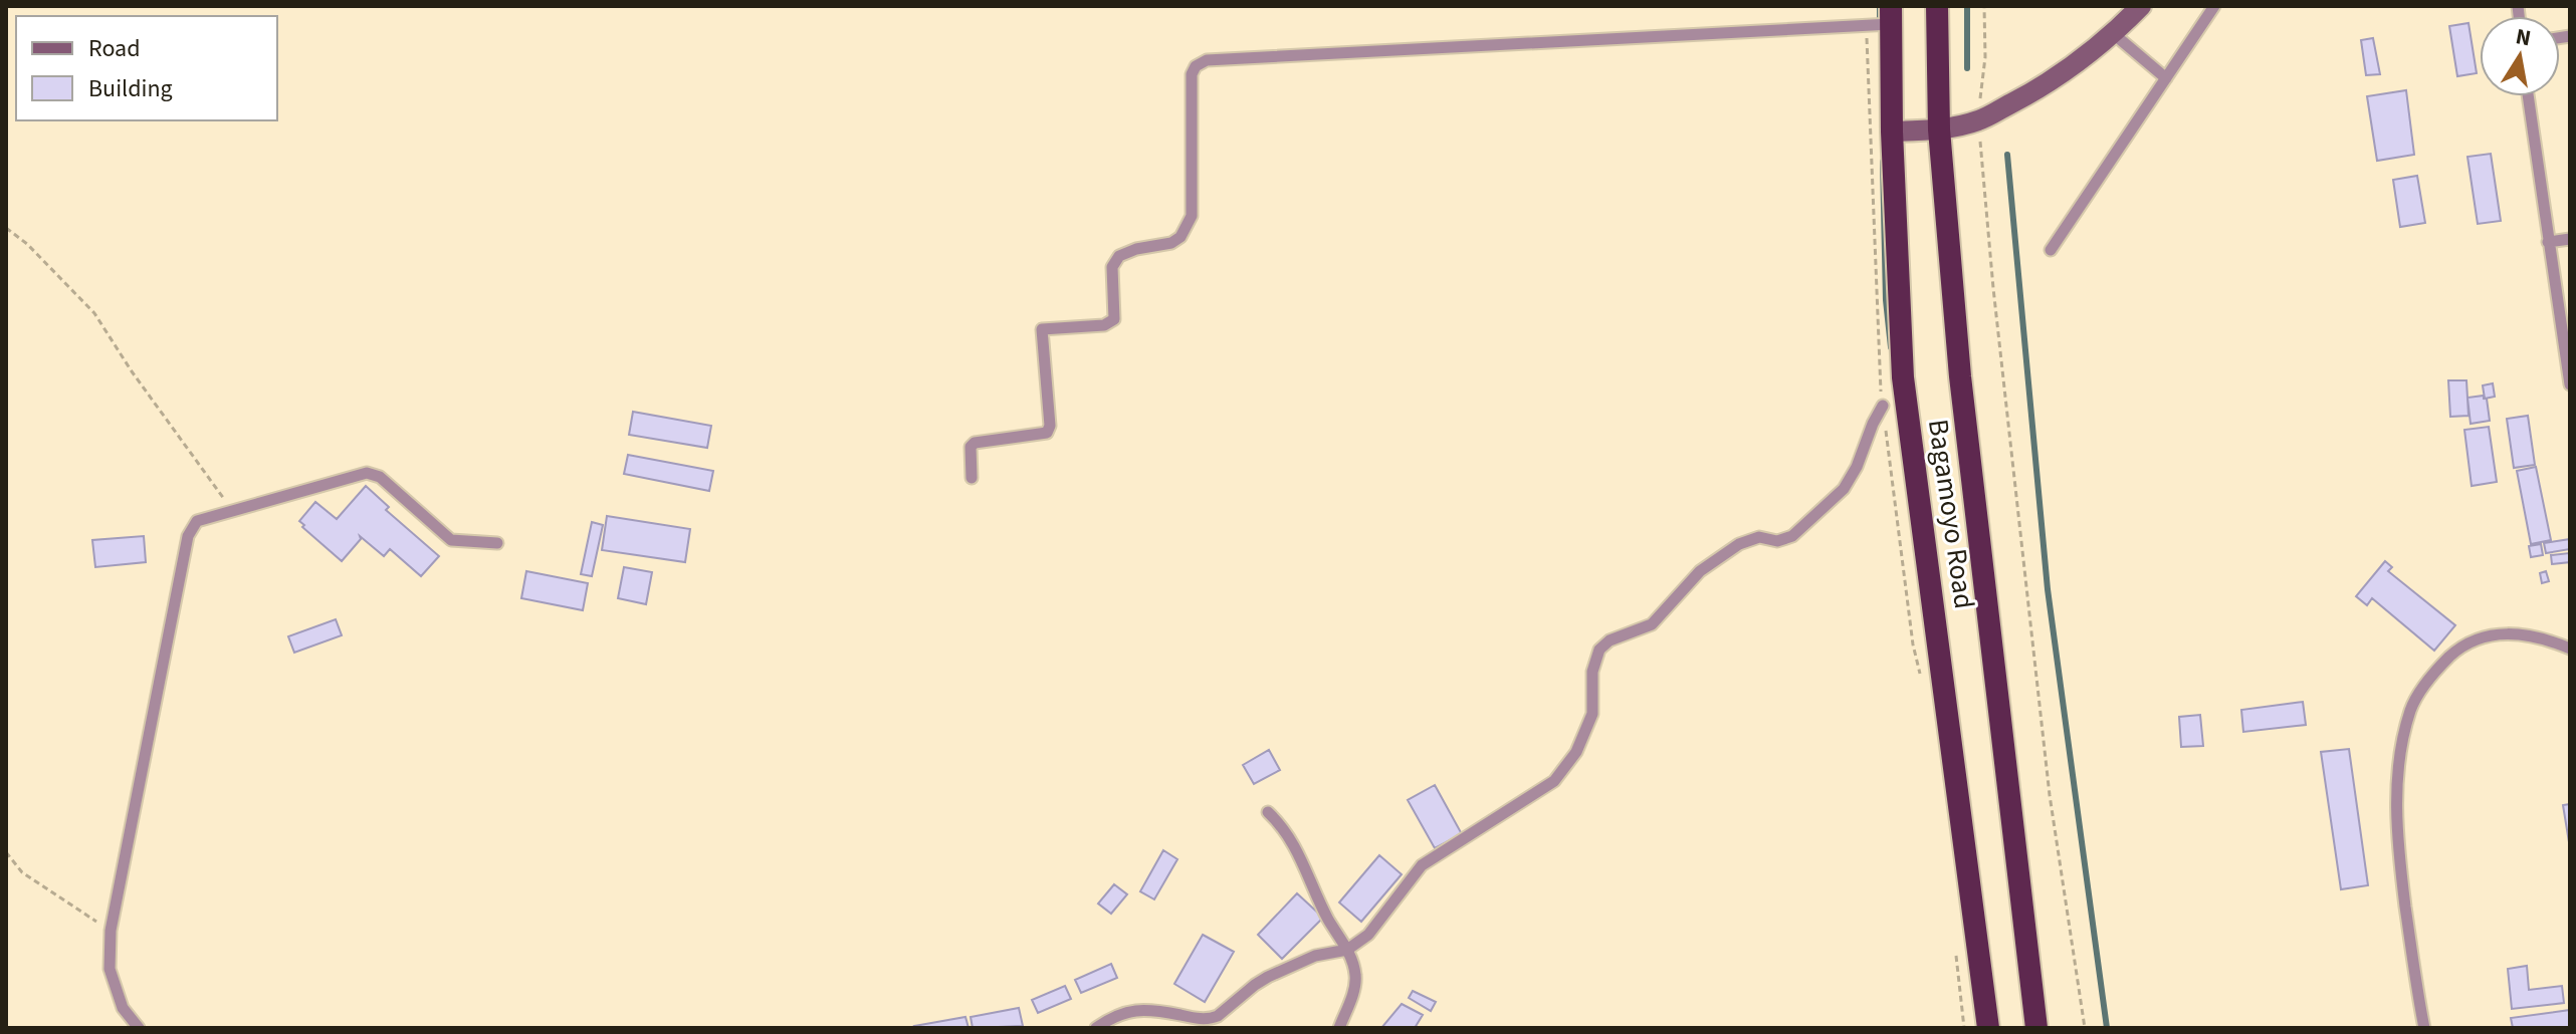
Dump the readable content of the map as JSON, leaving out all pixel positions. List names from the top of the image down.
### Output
{
  "streets": {
    "highway": ["Bagamoyo Road"]
  },
  "legend": ["Road", "Building"],
  "north": "top"
}
